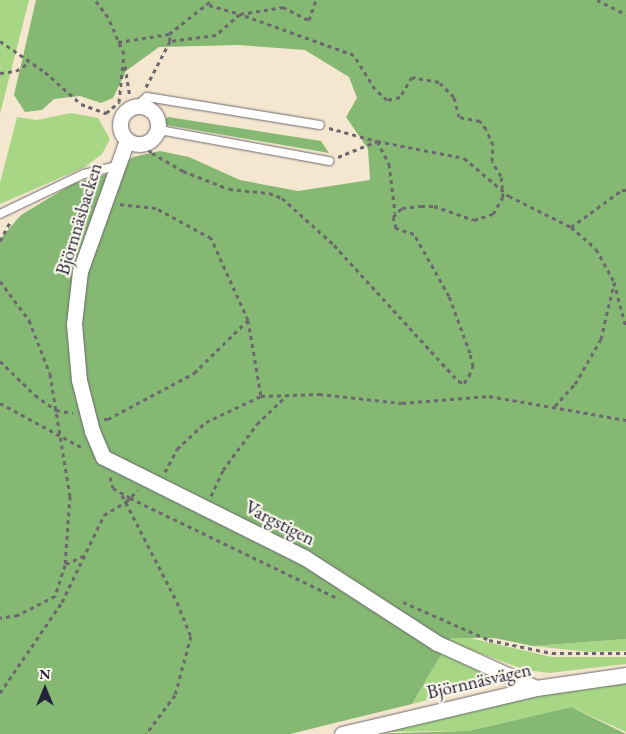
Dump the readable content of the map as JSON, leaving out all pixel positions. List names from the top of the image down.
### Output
{
  "streets": {
    "street": ["Björnnäsbacken", "Vargstigen", "Björnnäsvägen"]
  },
  "crossings": [
    ["Björnnäsbacken", "Vargstigen"],
    ["Vargstigen", "Björnnäsvägen"]
  ],
  "north": "top"
}
